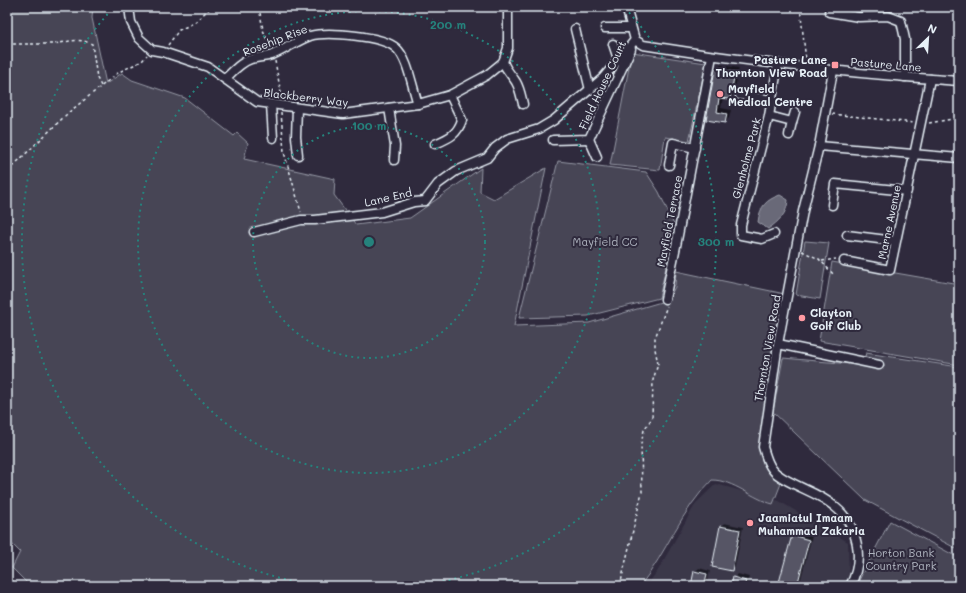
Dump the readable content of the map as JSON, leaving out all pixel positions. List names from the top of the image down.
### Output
{
  "streets": {
    "street": [
      "Rosehip Rise",
      "Pasture Lane",
      "Field House Court",
      "Blackberry Way",
      "Glenholme Park",
      "Lane End",
      "Mayfield Terrace",
      "Marne Avenue",
      "Thornton View Road"
    ]
  },
  "crossings": [
    ["Rosehip Rise", "Blackberry Way"],
    ["Pasture Lane", "Field House Court"],
    ["Pasture Lane", "Glenholme Park"],
    ["Pasture Lane", "Lane End"],
    ["Pasture Lane", "Mayfield Terrace"],
    ["Pasture Lane", "Marne Avenue"],
    ["Pasture Lane", "Thornton View Road"],
    ["Field House Court", "Lane End"]
  ],
  "parks": ["Mayfield CC", "Horton Bank Country Park"],
  "places": {
    "transit": ["Pasture Lane Thornton View Road"],
    "other": ["Mayfield Medical Centre", "Clayton Golf Club", "Jaamiatul Imaam Muhammad Zakaria"]
  },
  "north": "top right",
  "rings": ["200 m", "100 m", "300 m"]
}
